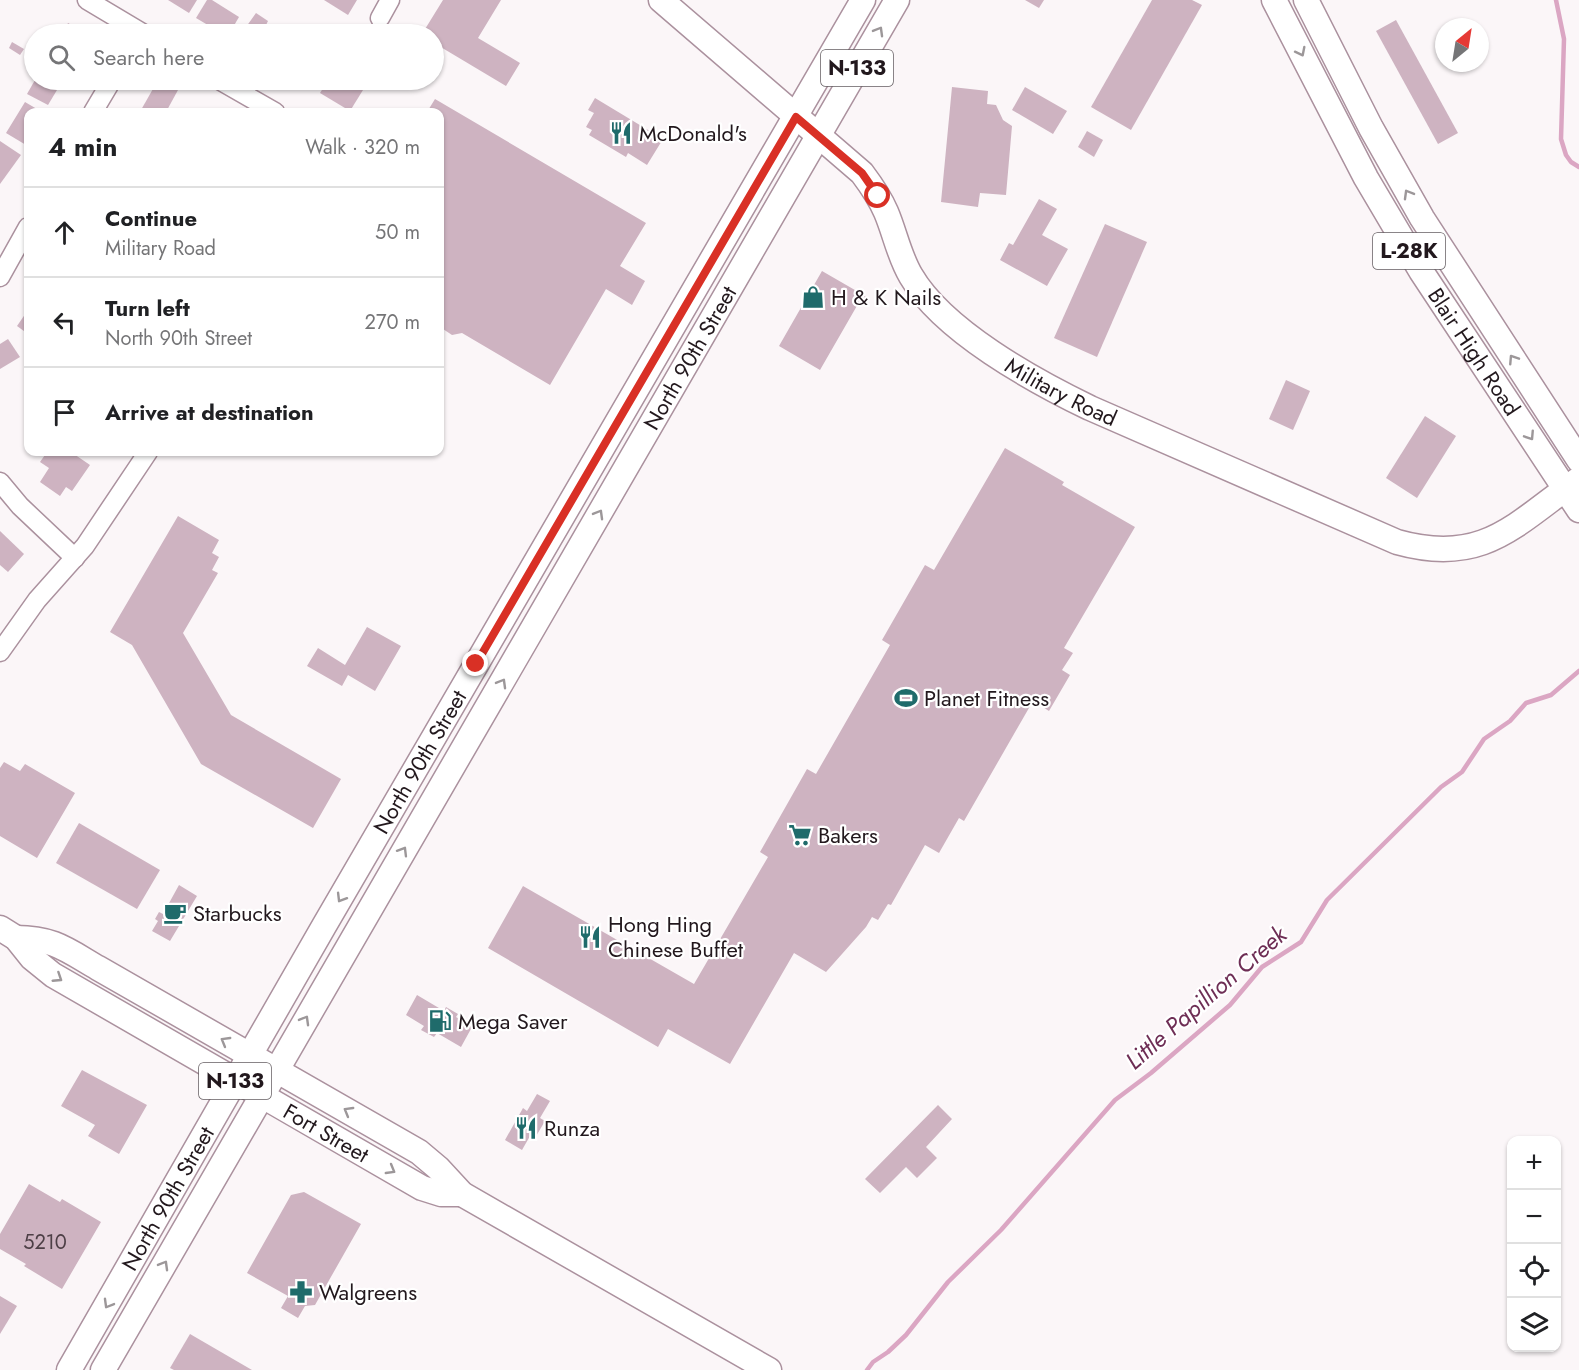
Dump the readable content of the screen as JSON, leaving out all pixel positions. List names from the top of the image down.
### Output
{
  "streets": {
    "main road": [
      "N-133",
      "L-28K",
      "Blair High Road",
      "North 90th Street",
      "Military Road",
      "Fort Street"
    ]
  },
  "crossings": [
    ["Blair High Road", "Military Road"],
    ["North 90th Street", "Military Road"],
    ["North 90th Street", "Fort Street"]
  ],
  "water": ["Little Papillion Creek"],
  "places": {
    "restaurant": ["McDonald's", "Hong Hing Chinese Buffet", "Runza"],
    "shop": ["H & K Nails"],
    "sports": ["Planet Fitness"],
    "supermarket": ["Bakers"],
    "cafe": ["Starbucks"],
    "fuel station": ["Mega Saver"],
    "pharmacy": ["Walgreens"]
  },
  "house_numbers": ["5210"],
  "north": "top right",
  "page": {
    "search": "Search here",
    "heading": ["4 min", "Walk · 320 m"],
    "list": [
      ["Continue", "Military Road", "50 m"],
      ["Turn left", "North 90th Street", "270 m"],
      "Arrive at destination"
    ],
    "map_buttons": ["+", "−"]
  }
}
